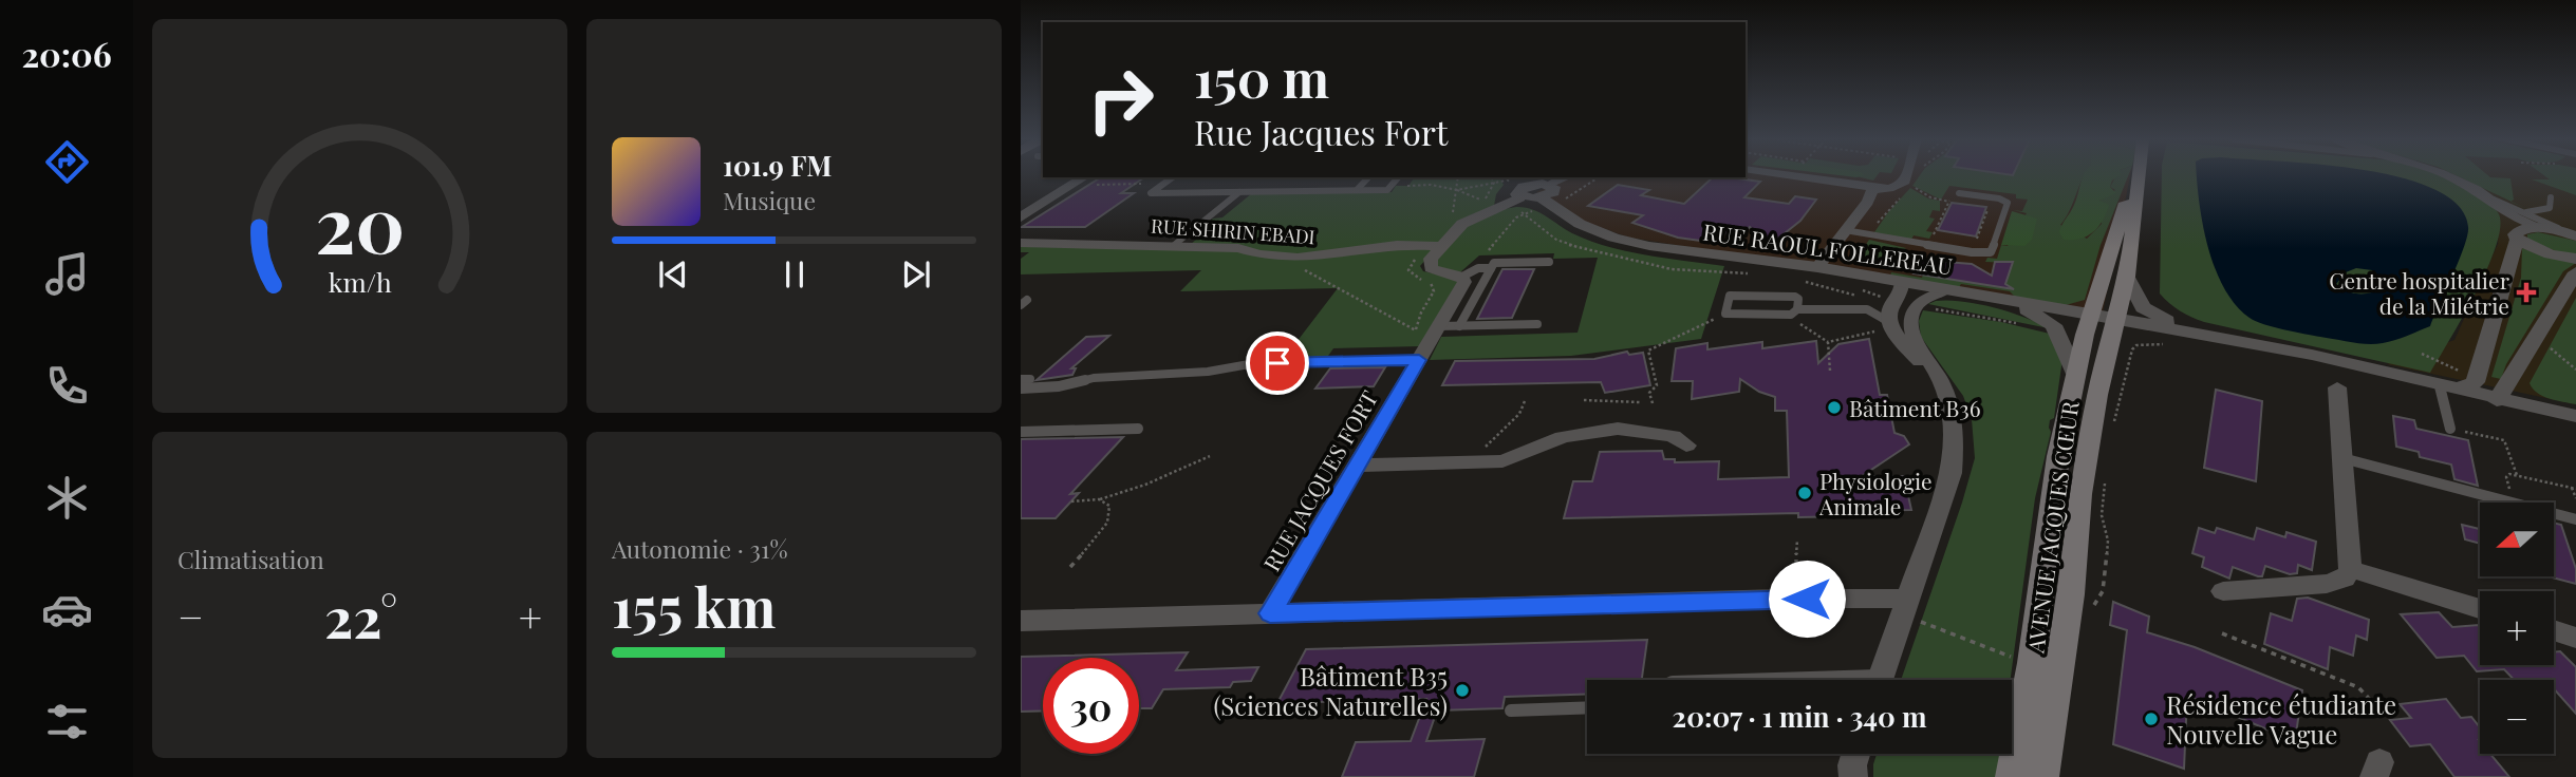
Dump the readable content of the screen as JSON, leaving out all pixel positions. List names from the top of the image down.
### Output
{
  "streets": {
    "main road": ["AVENUE JACQUES CŒUR"],
    "street": ["RUE SHIRIN EBADI", "RUE RAOUL FOLLEREAU", "RUE JACQUES FORT"]
  },
  "crossings": [
    ["RUE RAOUL FOLLEREAU", "AVENUE JACQUES CŒUR"]
  ],
  "places": {
    "health": ["Centre hospitalier de la Milétrie"],
    "other": [
      "Bâtiment B36",
      "Physiologie Animale",
      "Bâtiment B35 (Sciences Naturelles)",
      "Résidence étudiante Nouvelle Vague"
    ]
  },
  "north": "left",
  "page": {
    "tabs": "20:06",
    "turn": ["150 m", "Rue Jacques Fort"],
    "song": ["101.9 FM", "Musique"],
    "tile": [
      "Climatisation",
      ["Autonomie · 31%", "155 km"]
    ],
    "map_buttons": ["+", "−"],
    "heat": ["−", "22°", "+"],
    "limit": "30",
    "trip": "20:07 · 1 min · 340 m",
    "gauge": ["20", "km/h"]
  }
}
